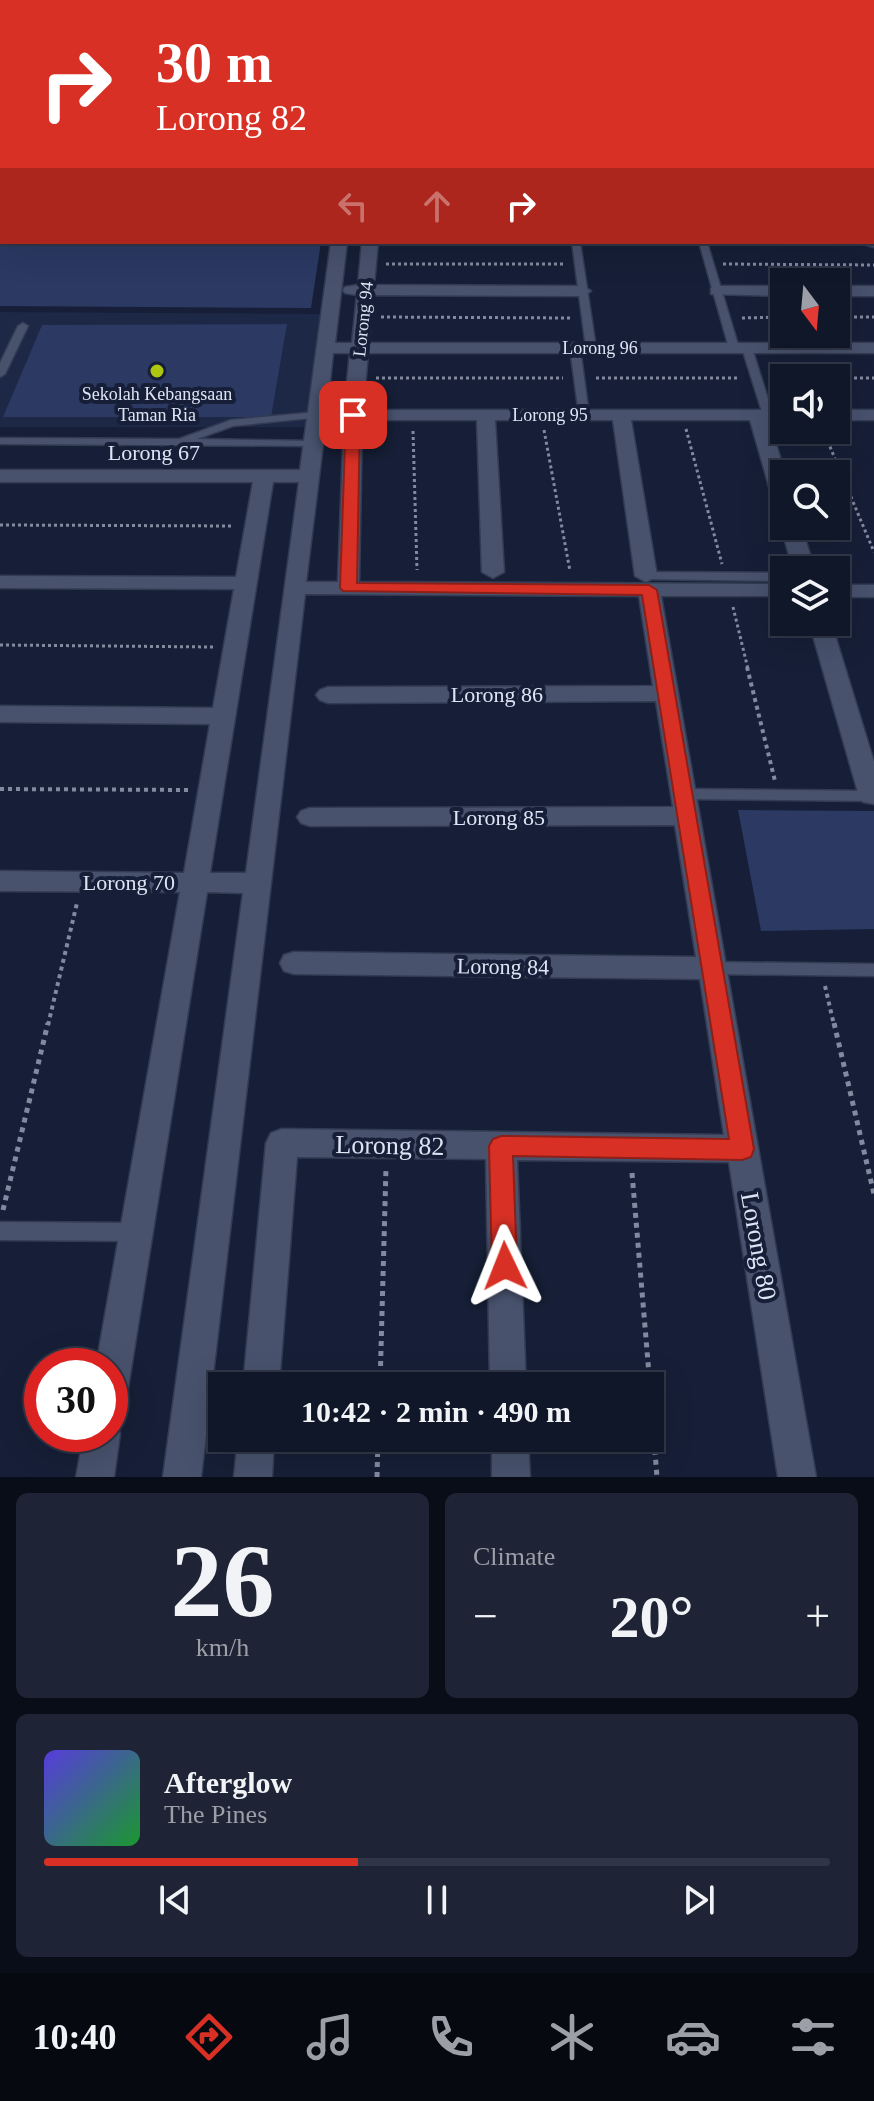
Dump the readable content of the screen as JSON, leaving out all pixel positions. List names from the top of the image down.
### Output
{
  "streets": {
    "street": [
      "Lorong 94",
      "Lorong 96",
      "Lorong 95",
      "Lorong 67",
      "Lorong 86",
      "Lorong 85",
      "Lorong 70",
      "Lorong 84",
      "Lorong 82",
      "Lorong 80"
    ]
  },
  "crossings": [
    ["Lorong 94", "Lorong 96"],
    ["Lorong 94", "Lorong 95"],
    ["Lorong 95", "Lorong 80"],
    ["Lorong 86", "Lorong 80"],
    ["Lorong 85", "Lorong 80"],
    ["Lorong 84", "Lorong 80"],
    ["Lorong 82", "Lorong 80"]
  ],
  "places": ["Sekolah Kebangsaan Taman Ria"],
  "north": "bottom",
  "page": {
    "turn": ["30 m", "Lorong 82"],
    "limit": "30",
    "trip": "10:42 · 2 min · 490 m",
    "tile": [
      ["26", "km/h"],
      "Climate"
    ],
    "heat": ["−", "20°", "+"],
    "song": ["Afterglow", "The Pines"],
    "tabs": "10:40"
  }
}
